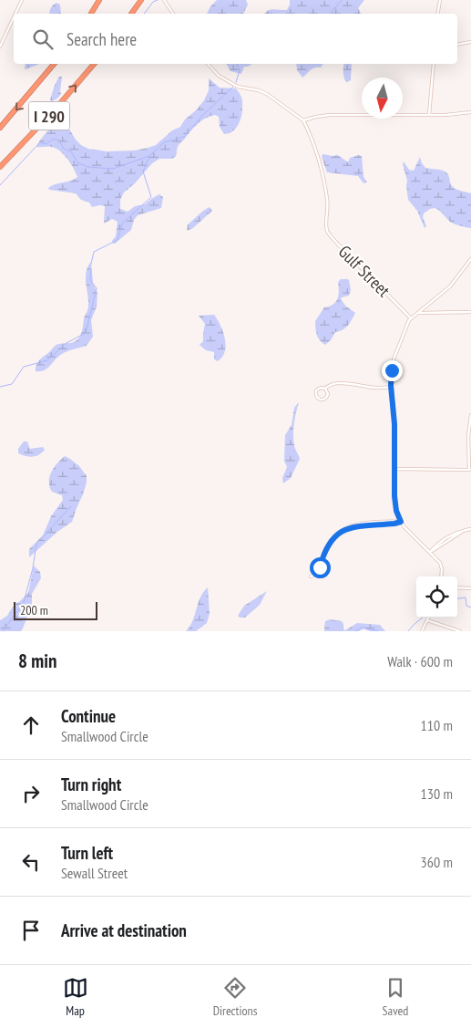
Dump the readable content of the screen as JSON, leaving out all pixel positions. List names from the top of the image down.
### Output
{
  "streets": {
    "highway": ["I 290"],
    "street": ["Gulf Street"]
  },
  "scale_bar": "200 m",
  "north": "bottom",
  "page": {
    "search": "Search here",
    "scale": "200 m",
    "heading": ["8 min", "Walk · 600 m"],
    "list": [
      ["Continue", "Smallwood Circle", "110 m"],
      ["Turn right", "Smallwood Circle", "130 m"],
      ["Turn left", "Sewall Street", "360 m"],
      "Arrive at destination"
    ],
    "nav": ["Map", "Directions", "Saved"]
  }
}
